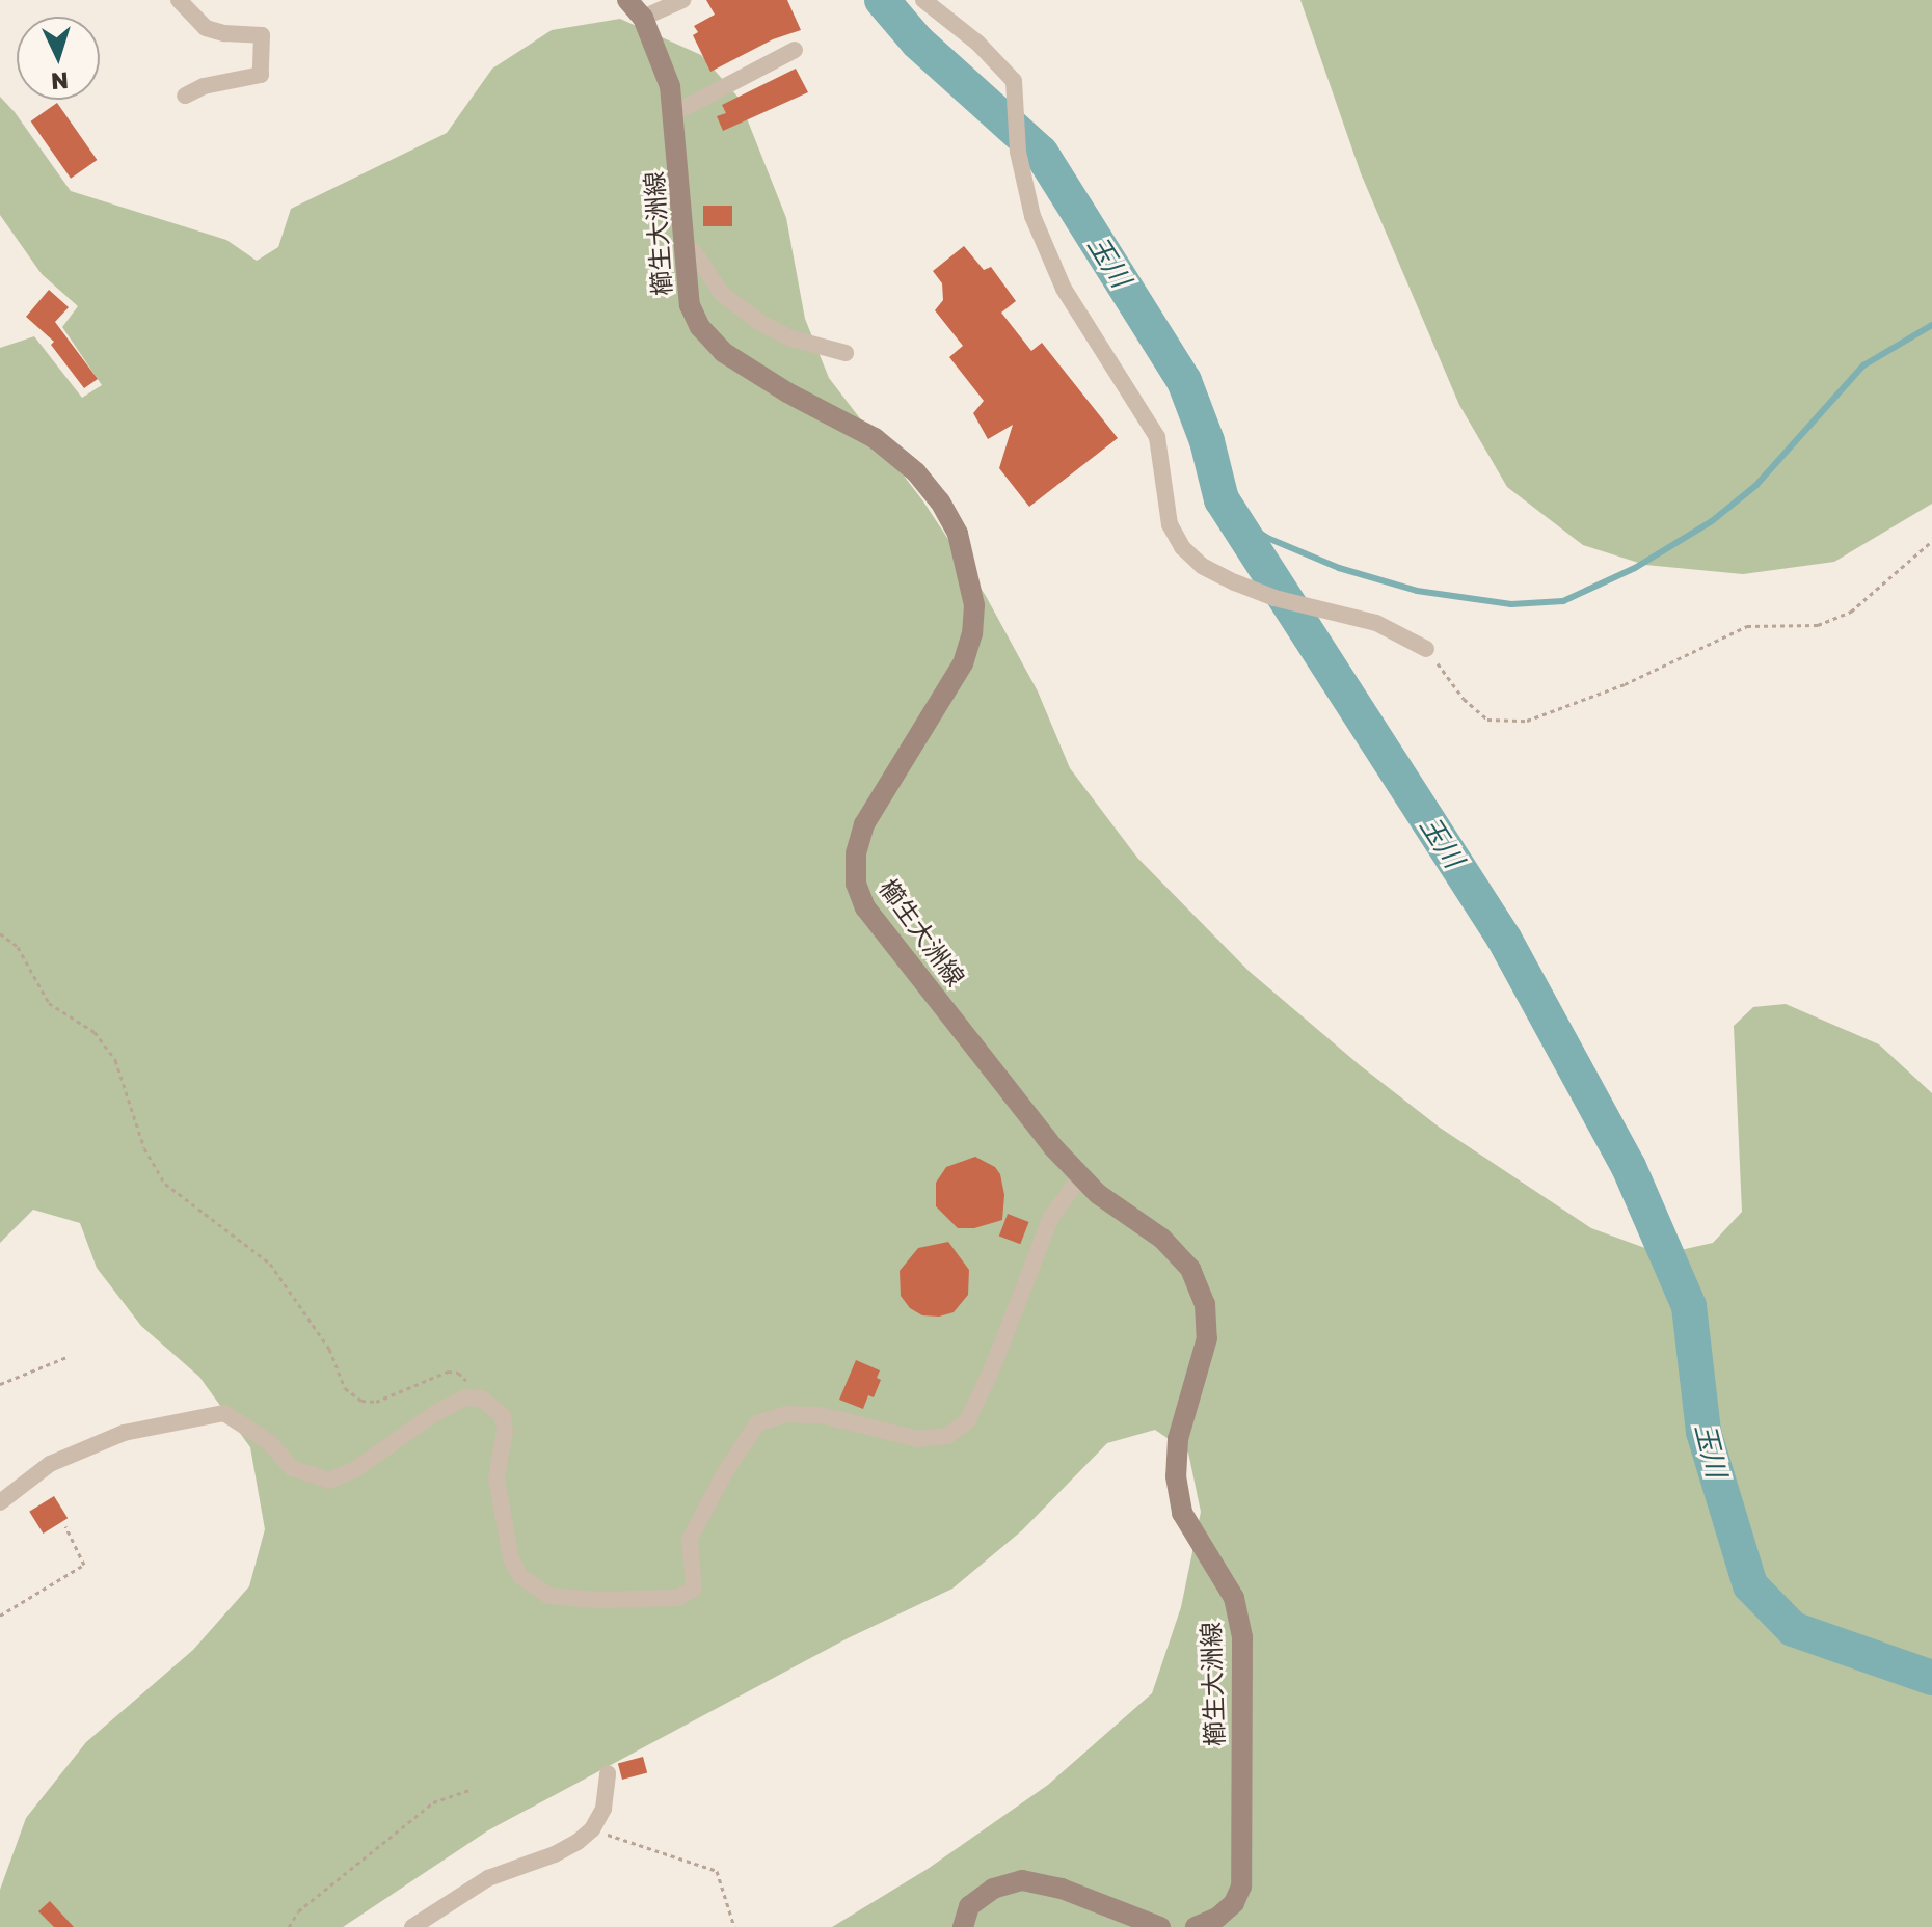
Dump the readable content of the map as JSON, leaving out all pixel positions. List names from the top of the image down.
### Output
{
  "streets": {
    "main road": ["櫛生大洲線"]
  },
  "water": ["玉川"],
  "north": "bottom"
}
